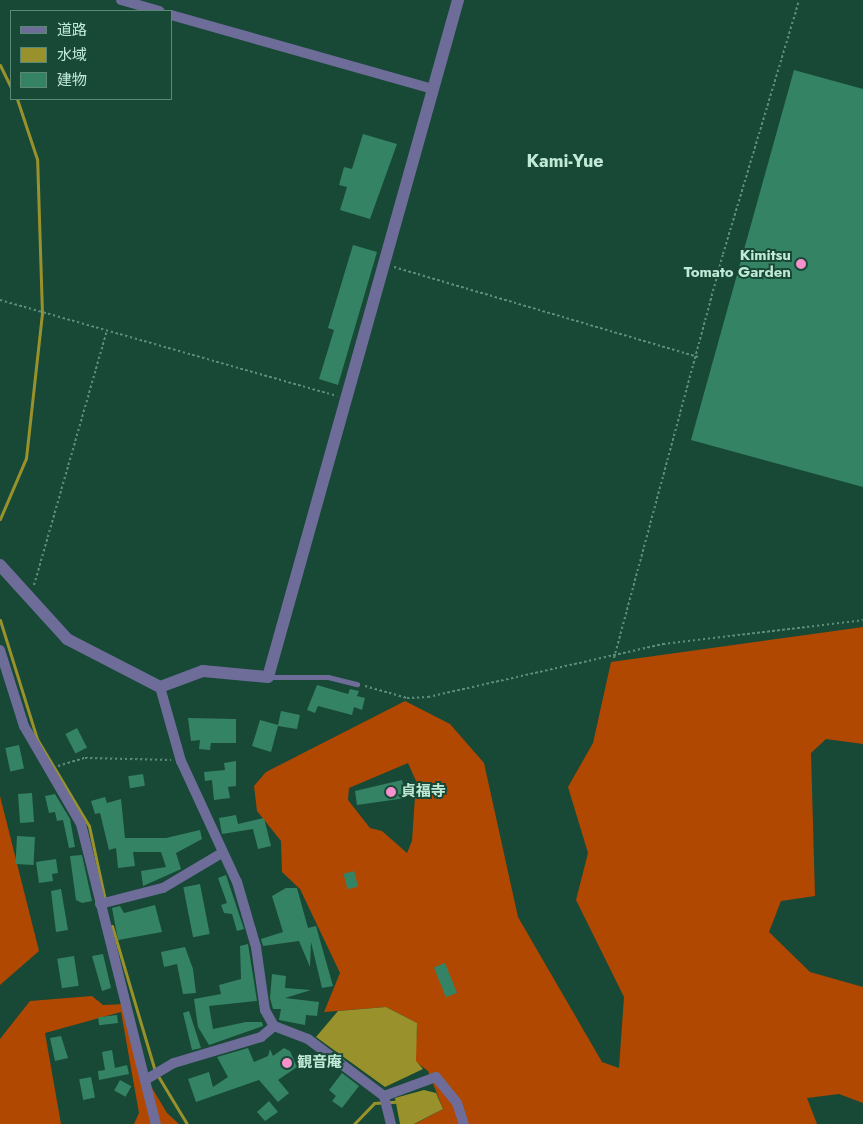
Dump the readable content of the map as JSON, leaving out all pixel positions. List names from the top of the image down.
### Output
{
  "districts": ["Kami-Yue"],
  "places": ["Kimitsu Tomato Garden", "貞福寺", "観音庵"],
  "legend": ["道路", "水域", "建物"]
}
